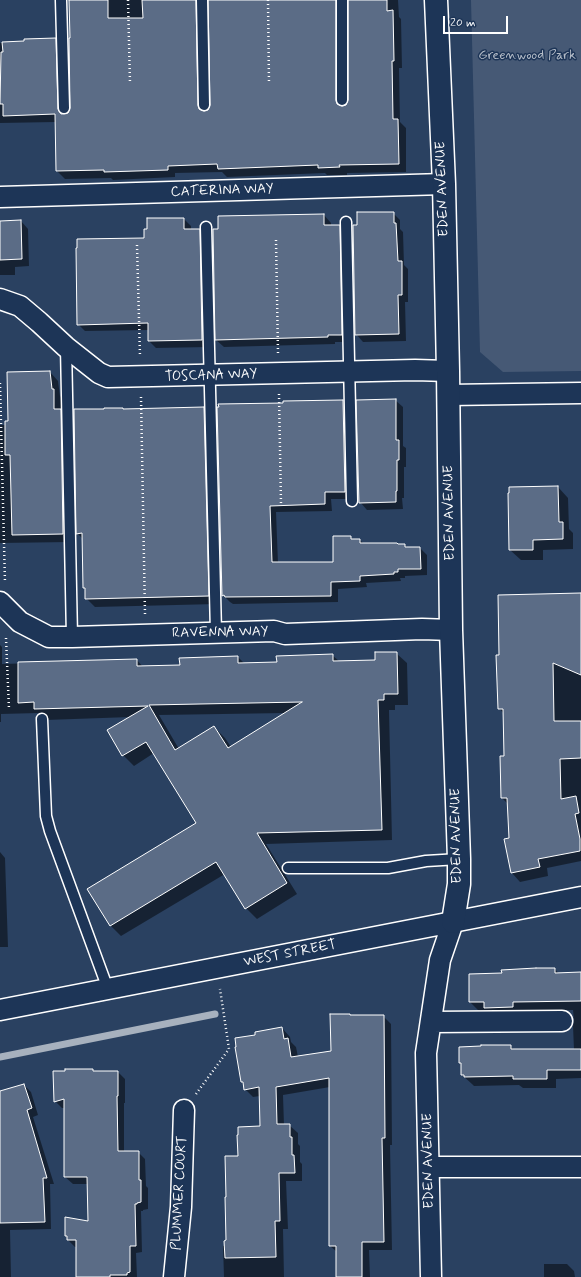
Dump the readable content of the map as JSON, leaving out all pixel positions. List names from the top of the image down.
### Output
{
  "streets": {
    "street": [
      "EDEN AVENUE",
      "CATERINA WAY",
      "TOSCANA WAY",
      "RAVENNA WAY",
      "WEST STREET",
      "PLUMMER COURT"
    ]
  },
  "crossings": [
    ["EDEN AVENUE", "CATERINA WAY"],
    ["EDEN AVENUE", "TOSCANA WAY"],
    ["EDEN AVENUE", "RAVENNA WAY"],
    ["EDEN AVENUE", "WEST STREET"]
  ],
  "parks": ["Greenwood Park"],
  "scale_bar": "20 m"
}
